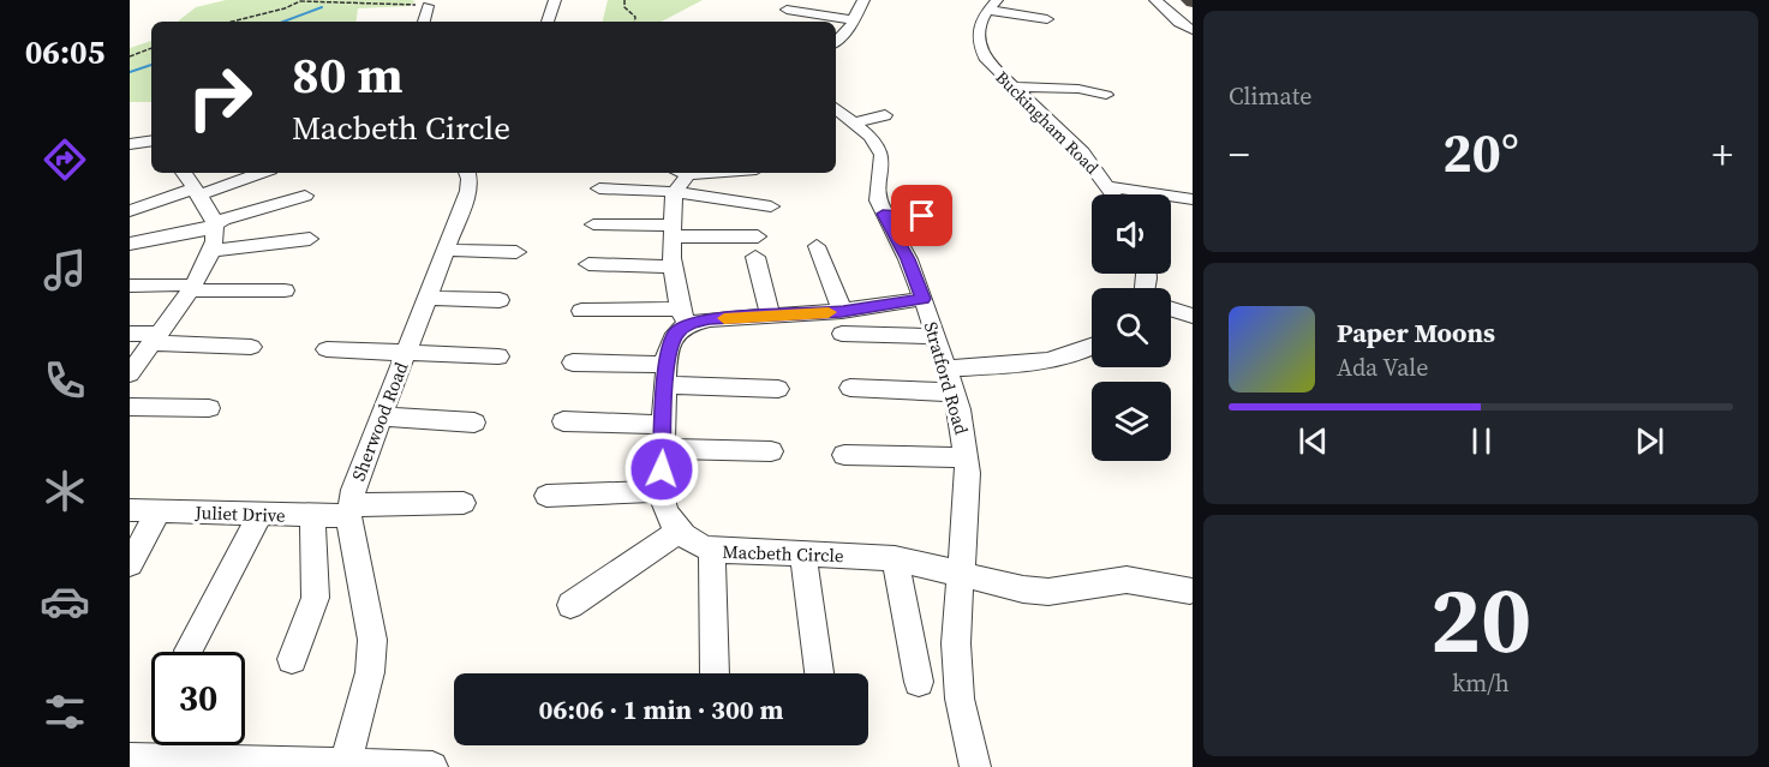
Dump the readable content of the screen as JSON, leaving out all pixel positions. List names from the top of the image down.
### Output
{
  "streets": {
    "street": [
      "Buckingham Road",
      "Stratford Road",
      "Sherwood Road",
      "Juliet Drive",
      "Macbeth Circle"
    ]
  },
  "crossings": [
    ["Stratford Road", "Macbeth Circle"],
    ["Sherwood Road", "Juliet Drive"]
  ],
  "page": {
    "tabs": "06:05",
    "tile": [
      "Climate",
      ["20", "km/h"]
    ],
    "turn": ["80 m", "Macbeth Circle"],
    "heat": ["−", "20°", "+"],
    "song": ["Paper Moons", "Ada Vale"],
    "limit": "30",
    "trip": "06:06 · 1 min · 300 m"
  }
}
